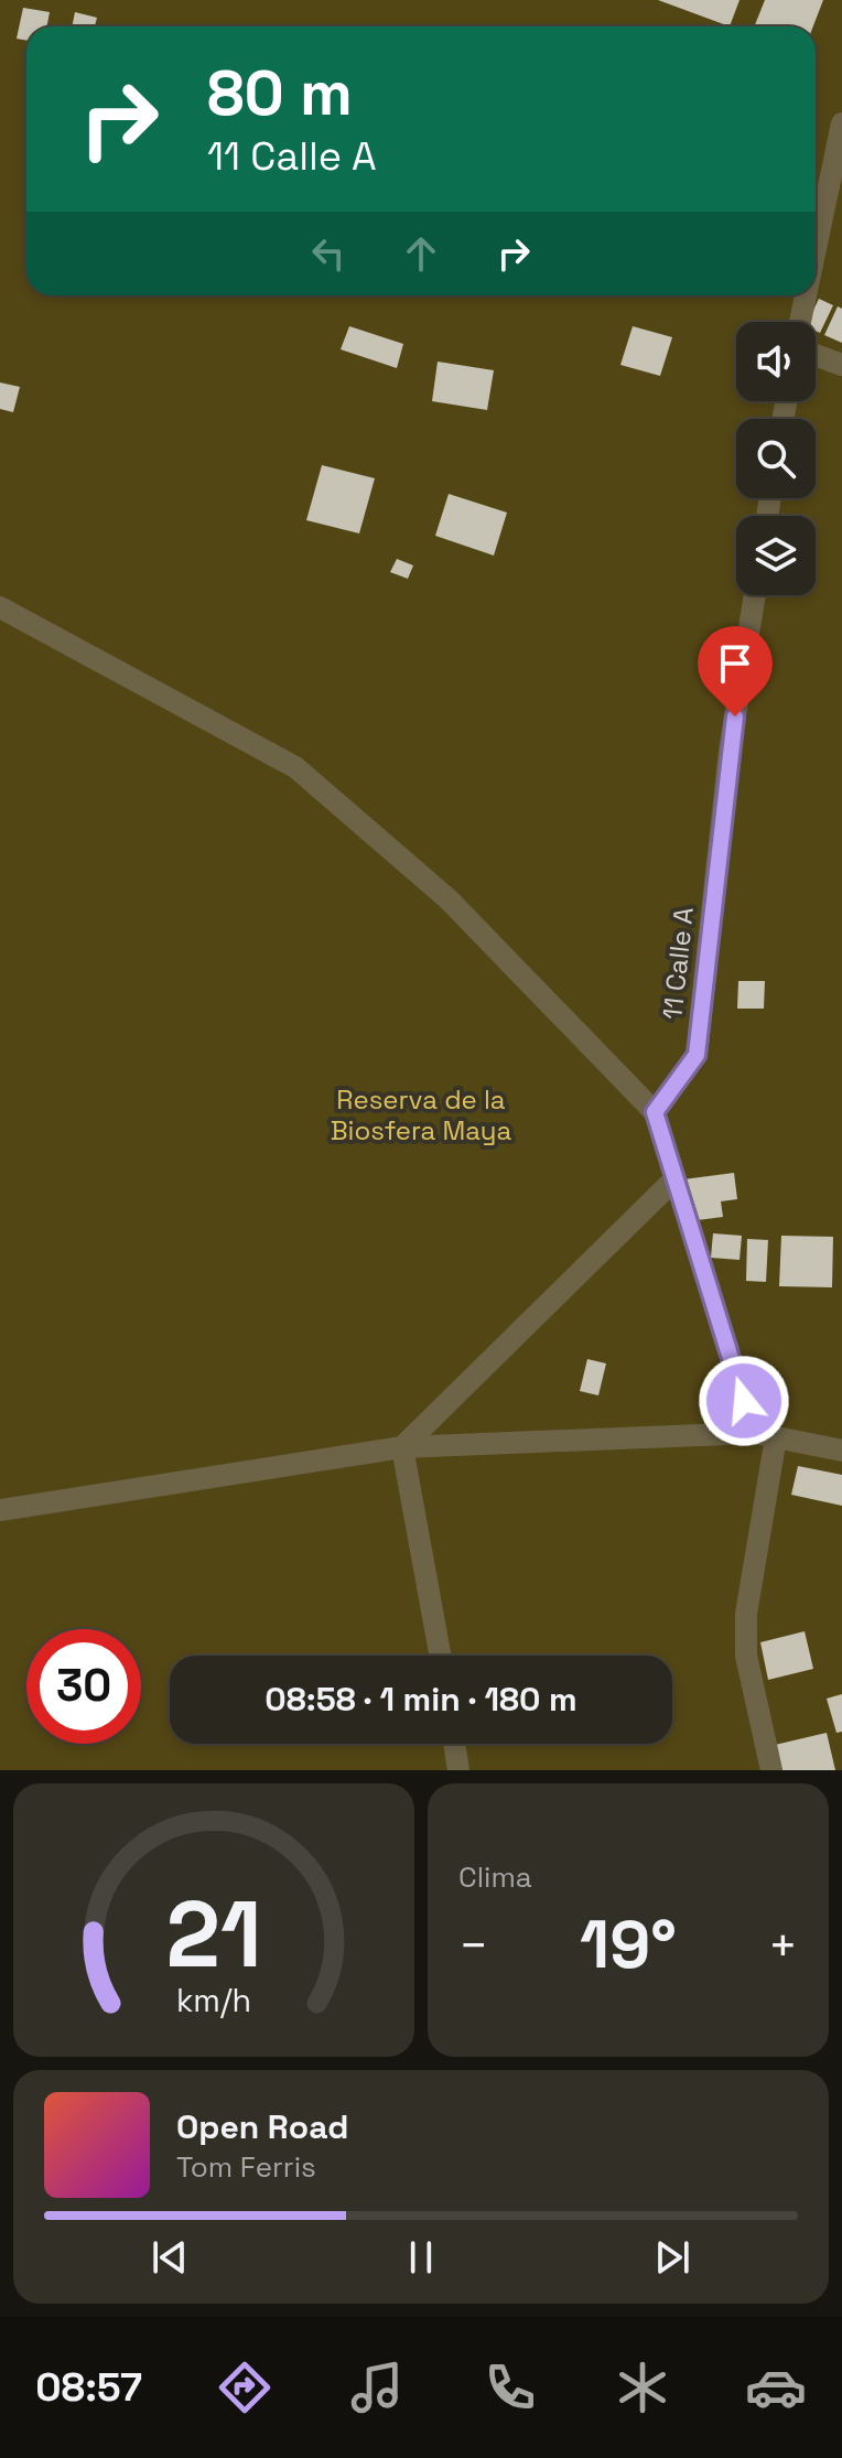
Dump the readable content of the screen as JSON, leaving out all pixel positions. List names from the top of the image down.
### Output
{
  "streets": {
    "street": ["11 Calle A"]
  },
  "parks": ["Reserva de la Biosfera Maya"],
  "page": {
    "turn": ["80 m", "11 Calle A"],
    "limit": "30",
    "trip": "08:58 · 1 min · 180 m",
    "tile": "Clima",
    "heat": ["−", "19°", "+"],
    "song": ["Open Road", "Tom Ferris"],
    "tabs": "08:57",
    "gauge": ["21", "km/h"]
  }
}
